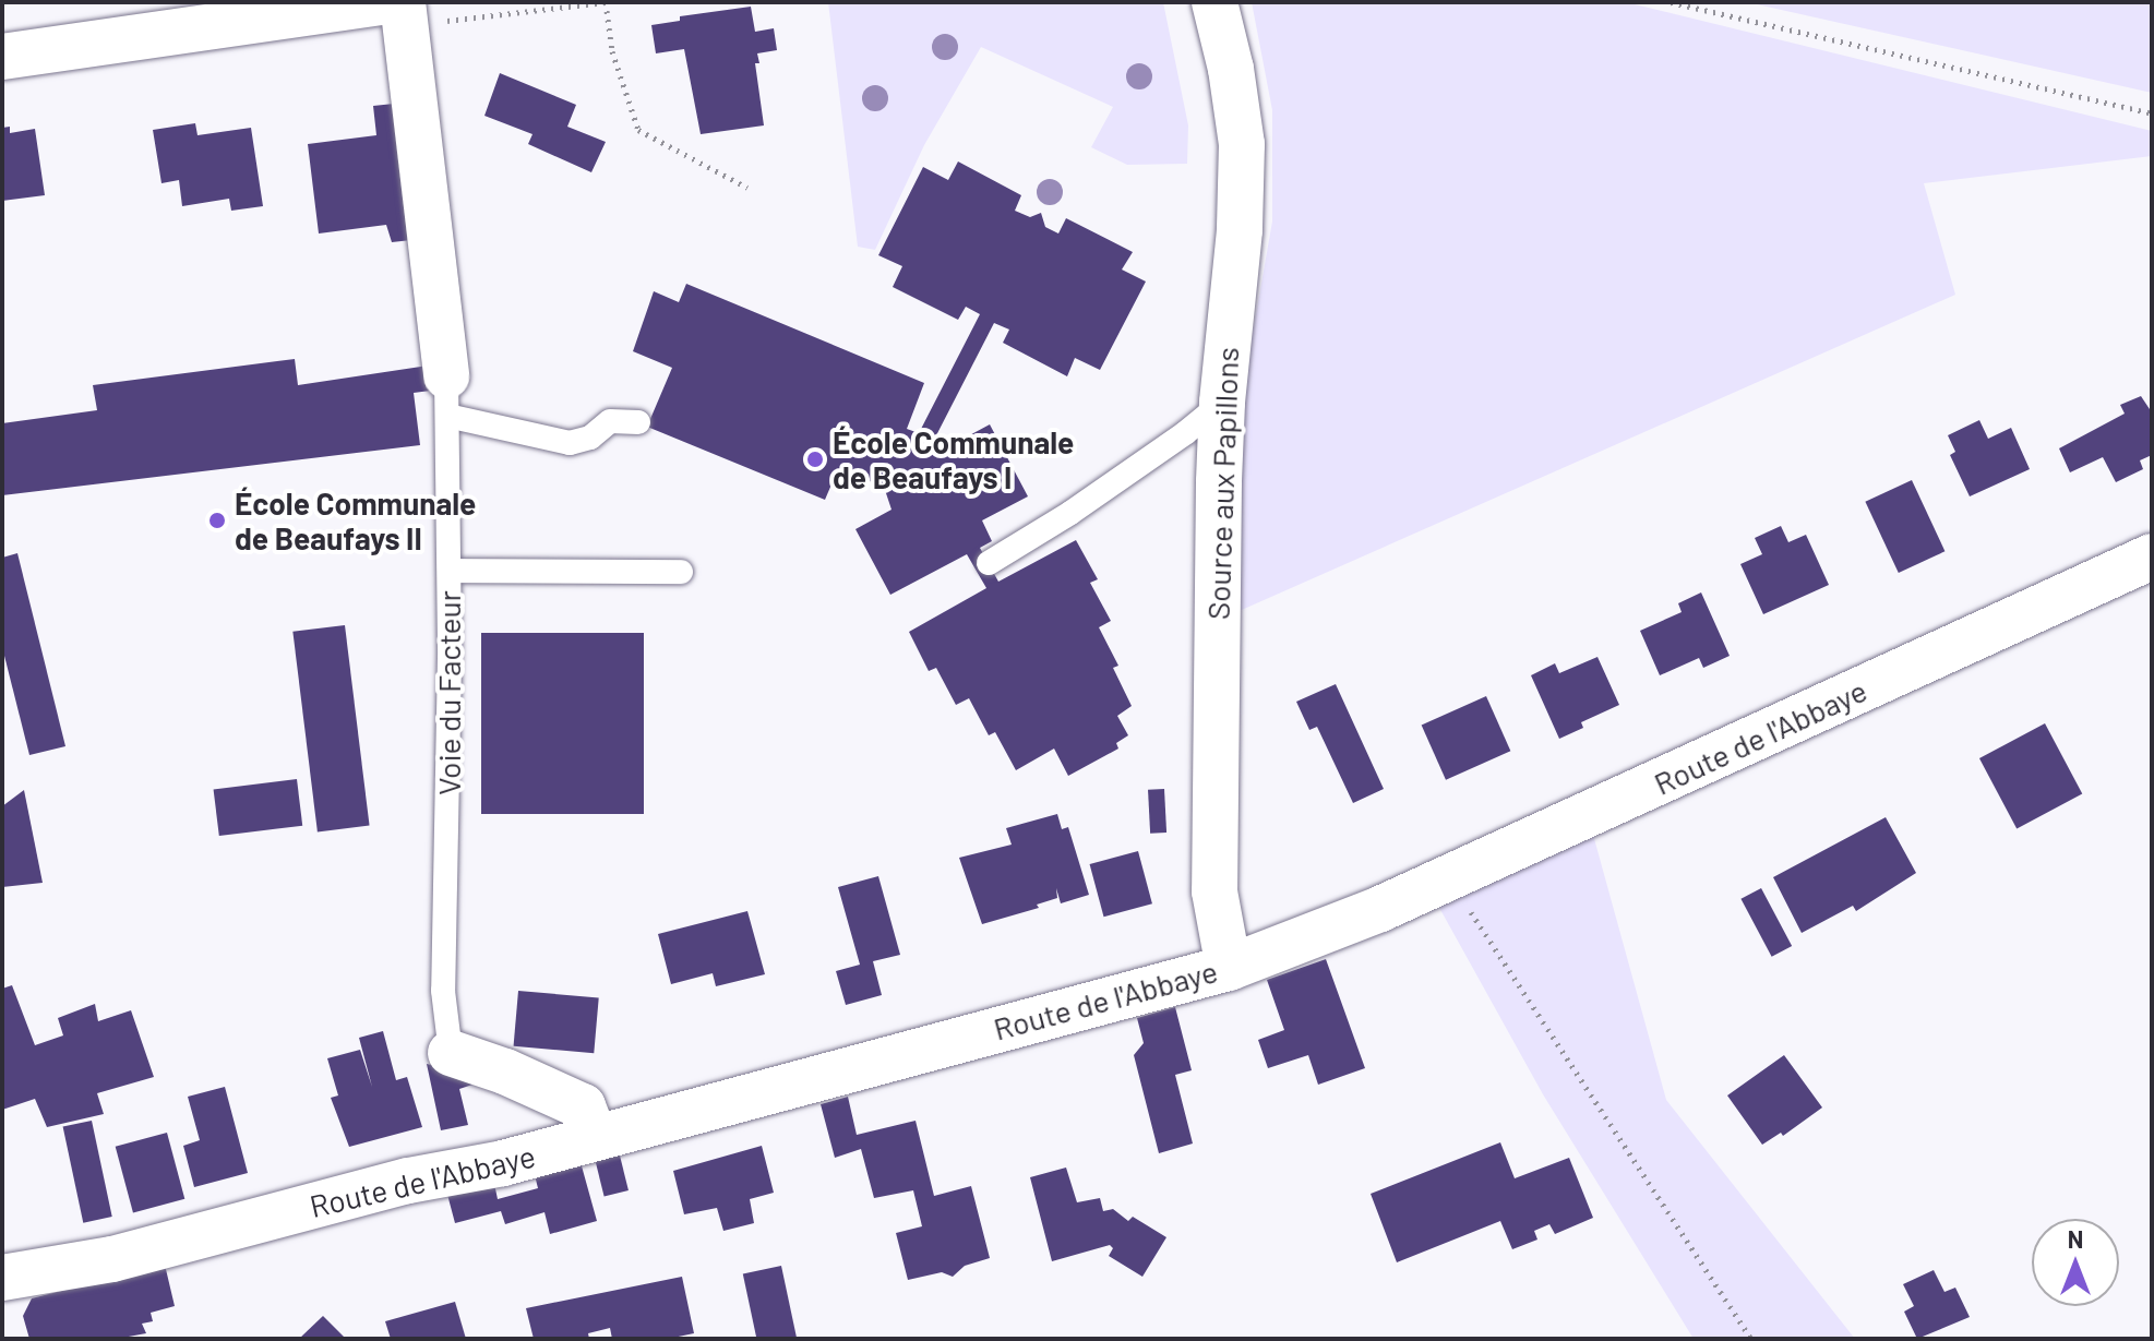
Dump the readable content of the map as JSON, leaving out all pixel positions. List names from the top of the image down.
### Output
{
  "streets": {
    "street": ["Source aux Papillons", "Voie du Facteur", "Route de l'Abbaye"]
  },
  "crossings": [
    ["Source aux Papillons", "Route de l'Abbaye"],
    ["Voie du Facteur", "Route de l'Abbaye"]
  ],
  "places": ["École Communale de Beaufays I", "École Communale de Beaufays II"],
  "north": "top"
}
